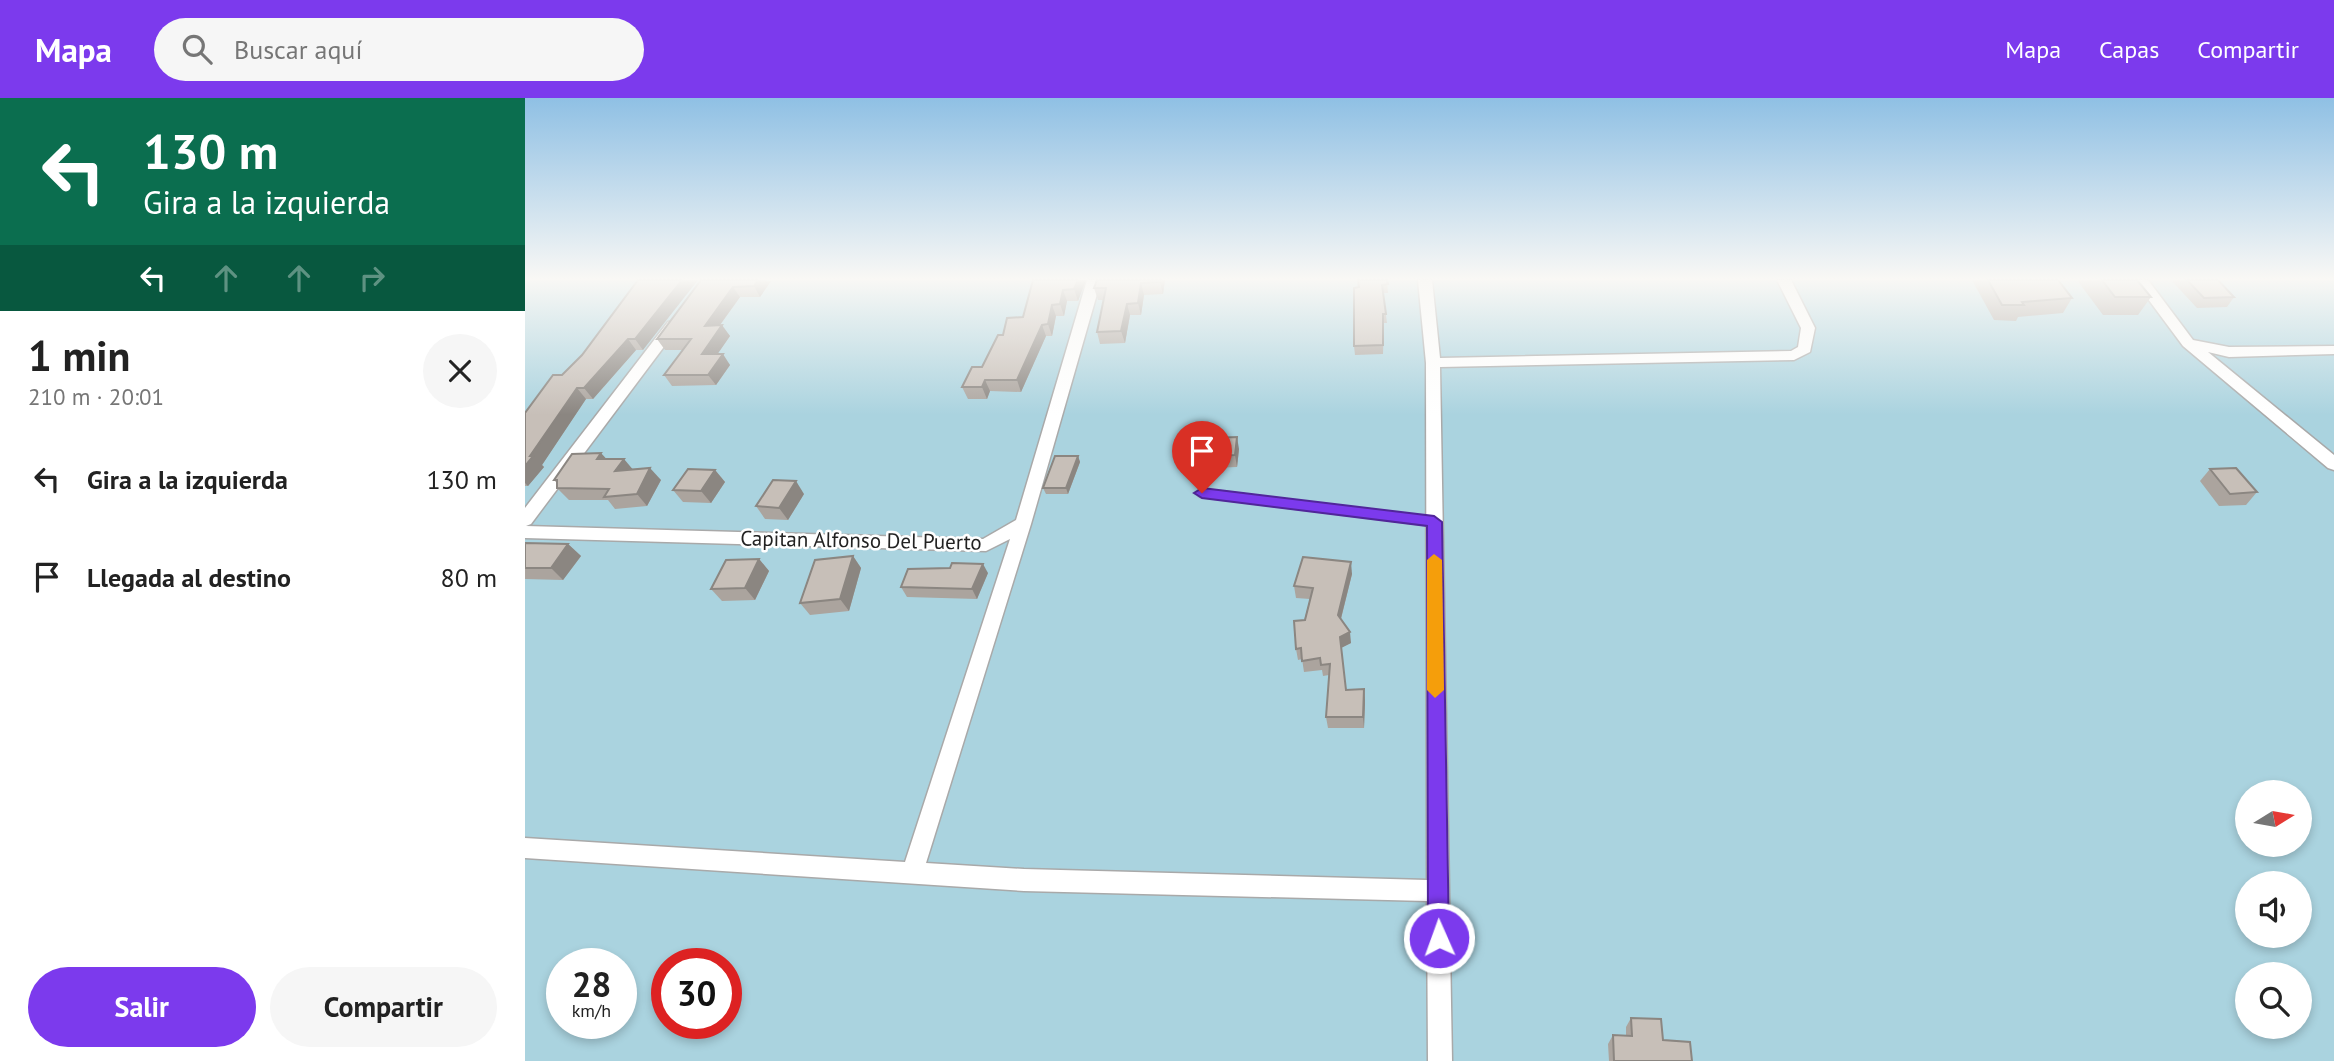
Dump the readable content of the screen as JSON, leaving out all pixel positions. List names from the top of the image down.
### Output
{
  "streets": {
    "street": ["Capitan Alfonso Del Puerto"]
  },
  "north": "right",
  "page": {
    "header": "Mapa",
    "search": "Buscar aquí",
    "nav": ["Mapa", "Capas", "Compartir"],
    "turn": ["130 m", "Gira a la izquierda"],
    "heading": ["1 min", "210 m · 20:01"],
    "list": [
      {
        "name": "Gira a la izquierda",
        "value": "130 m"
      },
      {
        "name": "Llegada al destino",
        "value": "80 m"
      }
    ],
    "speed": "28 km/h",
    "limit": "30",
    "buttons": ["Salir", "Compartir"]
  }
}
